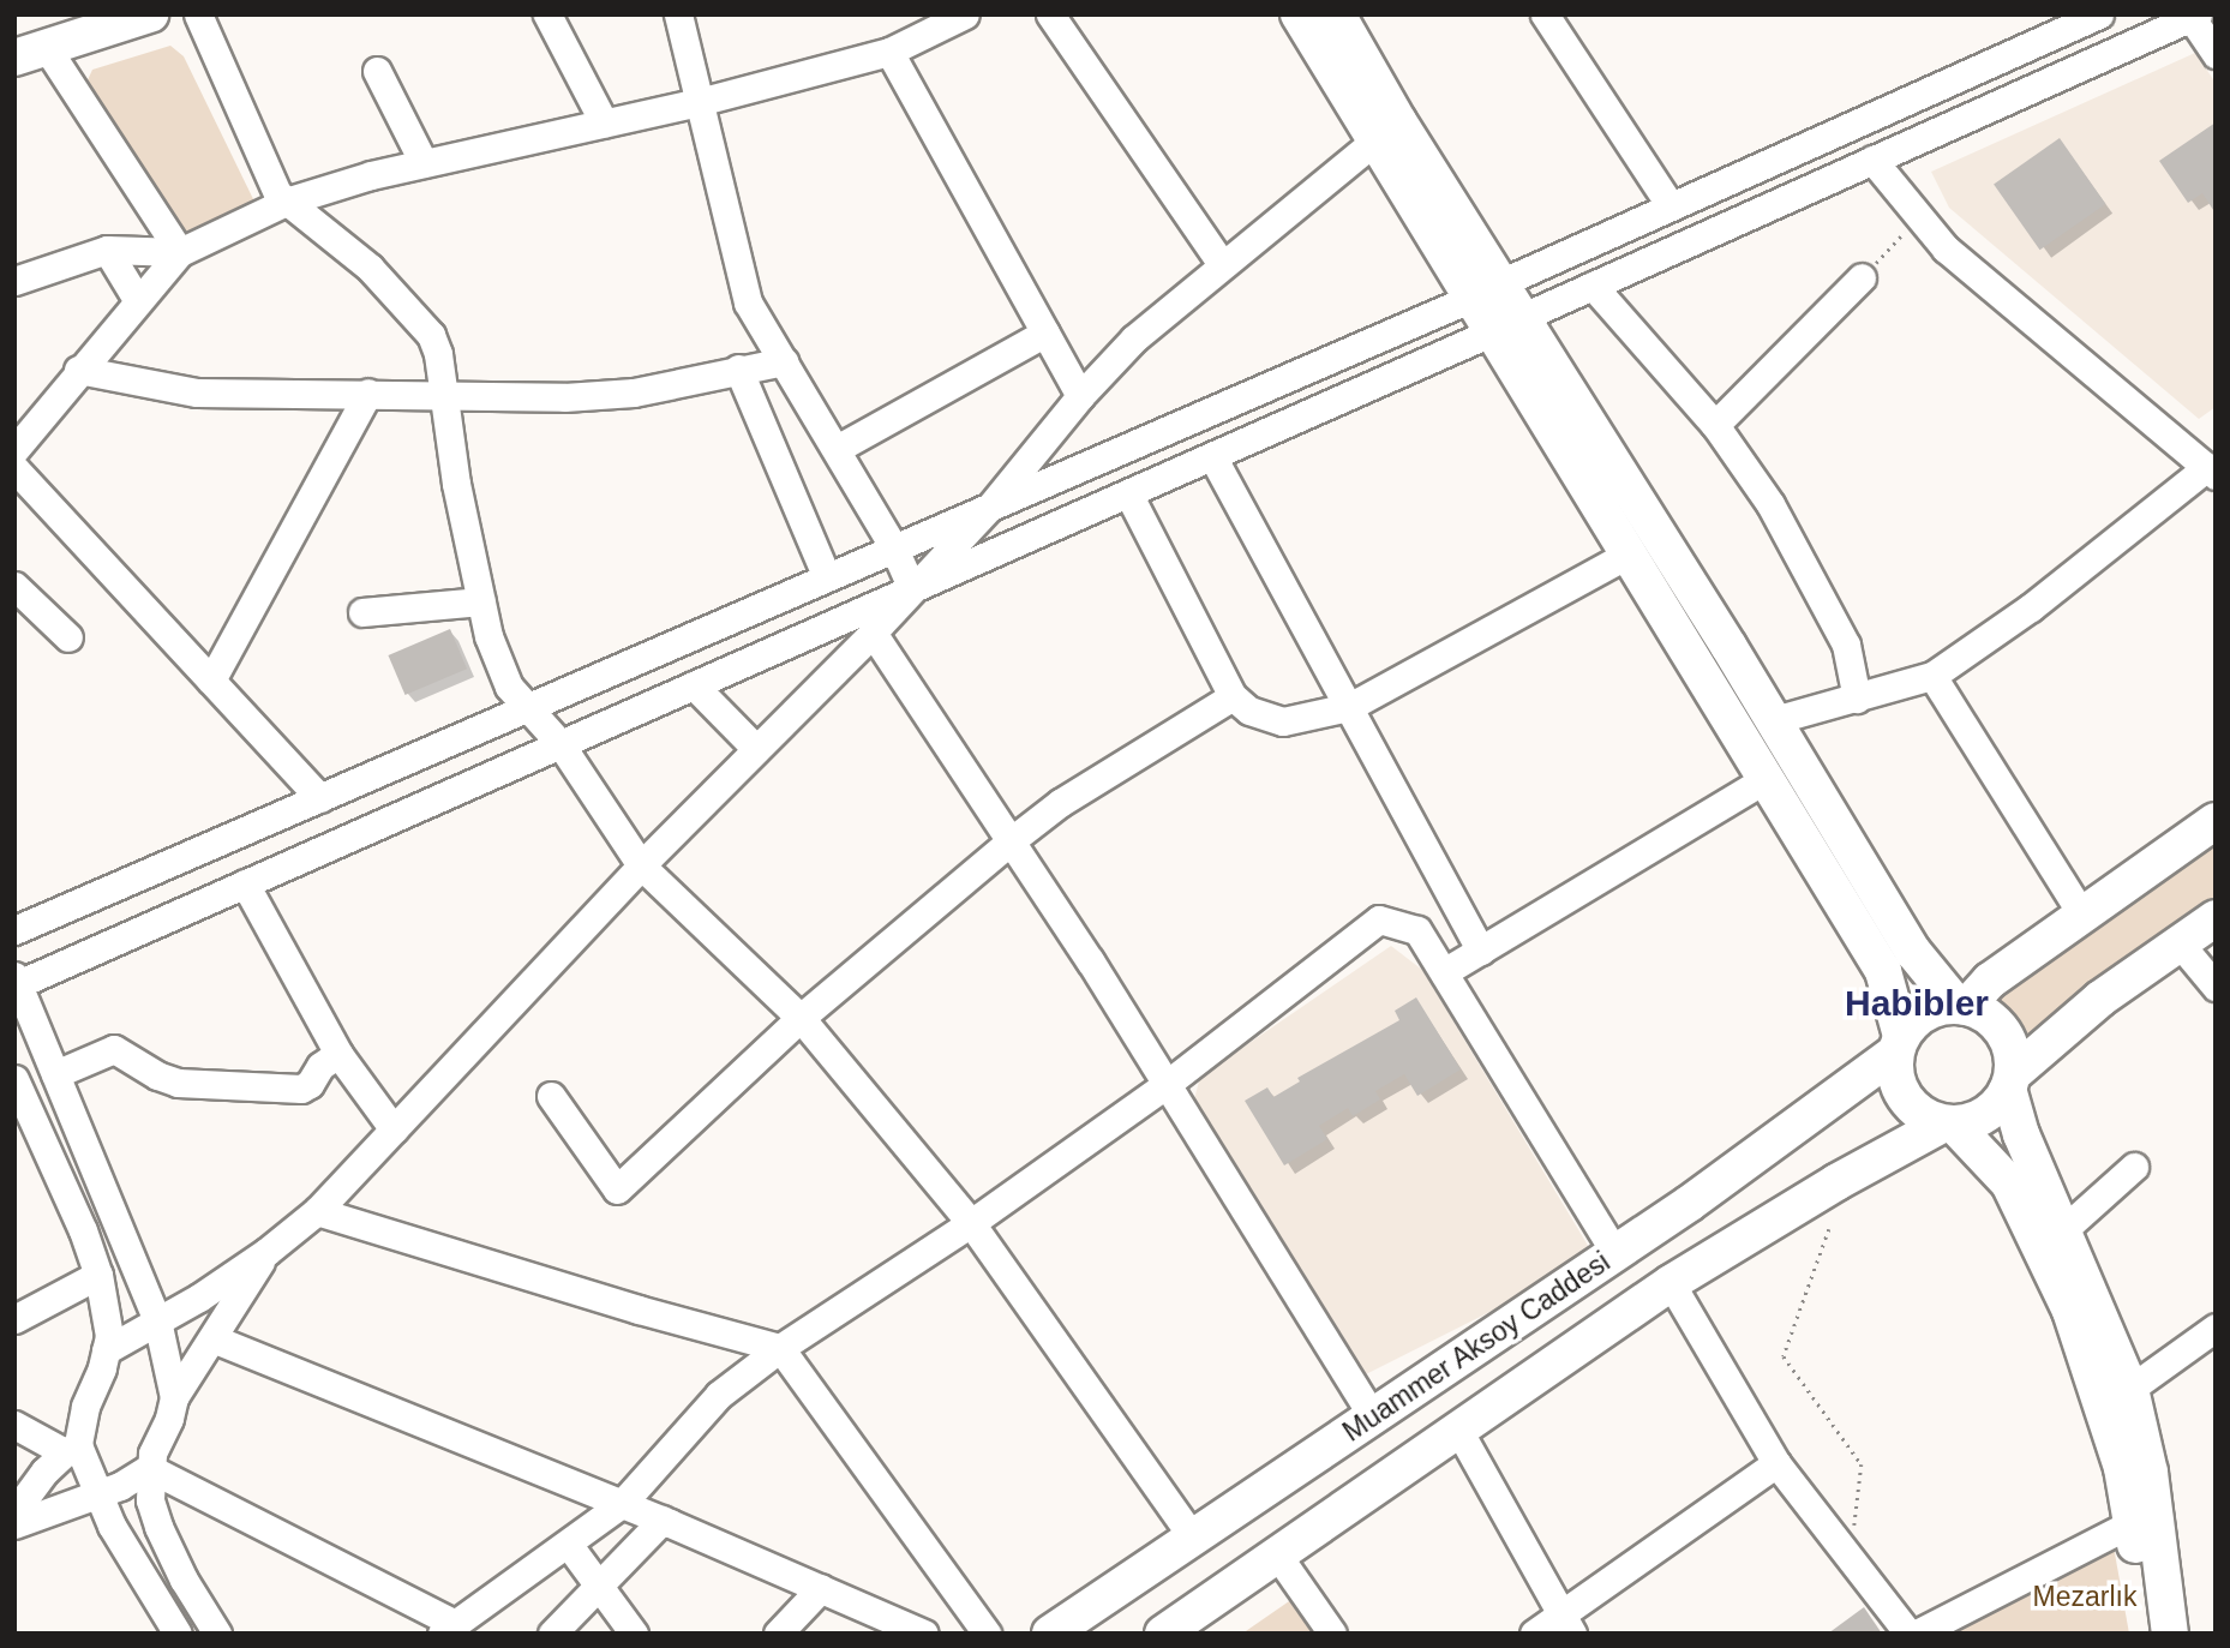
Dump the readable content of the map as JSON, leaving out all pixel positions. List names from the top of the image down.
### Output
{
  "streets": {
    "main road": ["Muammer Aksoy Caddesi"]
  },
  "districts": ["Habibler"],
  "parks": ["Mezarlık"]
}
